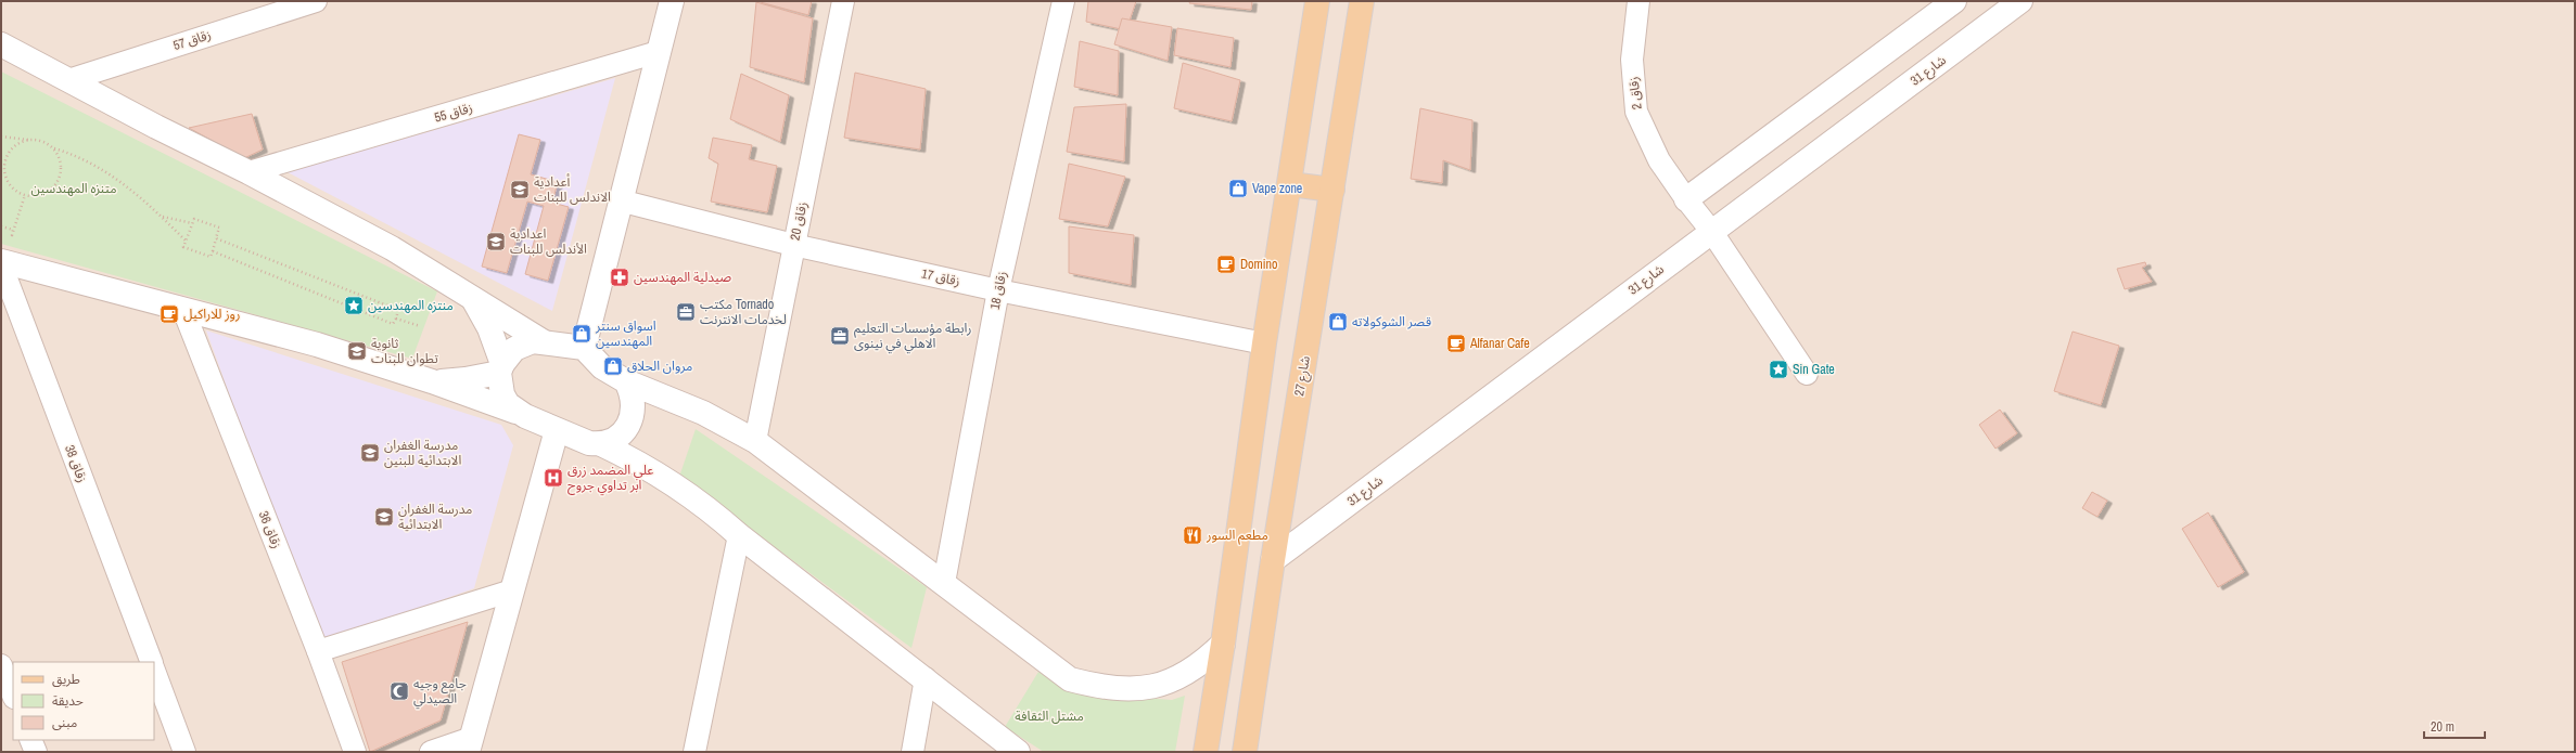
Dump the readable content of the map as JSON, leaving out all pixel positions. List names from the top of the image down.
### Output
{
  "streets": {
    "main road": ["شارع 27"],
    "street": [
      "زقاق 57",
      "شارع 31",
      "زقاق 2",
      "زقاق 55",
      "زقاق 20",
      "زقاق 17",
      "زقاق 18",
      "زقاق 38",
      "زقاق 36"
    ]
  },
  "crossings": [
    ["شارع 31", "زقاق 2"],
    ["شارع 31", "شارع 27"],
    ["زقاق 20", "زقاق 17"],
    ["زقاق 17", "زقاق 18"]
  ],
  "parks": ["متنزه المهندسين", "مشتل الثقافة"],
  "places": {
    "shop": [
      "Vape zone",
      "قصر الشوكولاته",
      "اسواق سنتر المهندسين",
      "مروان الحلاق"
    ],
    "school or university": [
      "أعدادية الاندلس للبنات",
      "اعدادية الأندلس للبنات",
      "ثانوية تطوان للبنات",
      "مدرسة الغفران الابتدائية للبنين",
      "مدرسة الغفران الابتدائية"
    ],
    "cafe": ["Domino", "روز للاراكيل", "Alfanar Cafe"],
    "pharmacy": ["صيدلية المهندسين"],
    "place": ["منتزه المهندسين", "Sin Gate"],
    "office": ["مكتب Tornado لخدمات الانترنت", "رابطة مؤسسات التعليم الاهلي في نينوى"],
    "hospital": ["علي المضمد زرق ابر تداوي جروح"],
    "restaurant": ["مطعم السور"],
    "mosque": ["جامع وجيه الصيدلي"]
  },
  "legend": ["طريق", "حديقة", "مبنى"],
  "scale_bar": "20 m"
}
